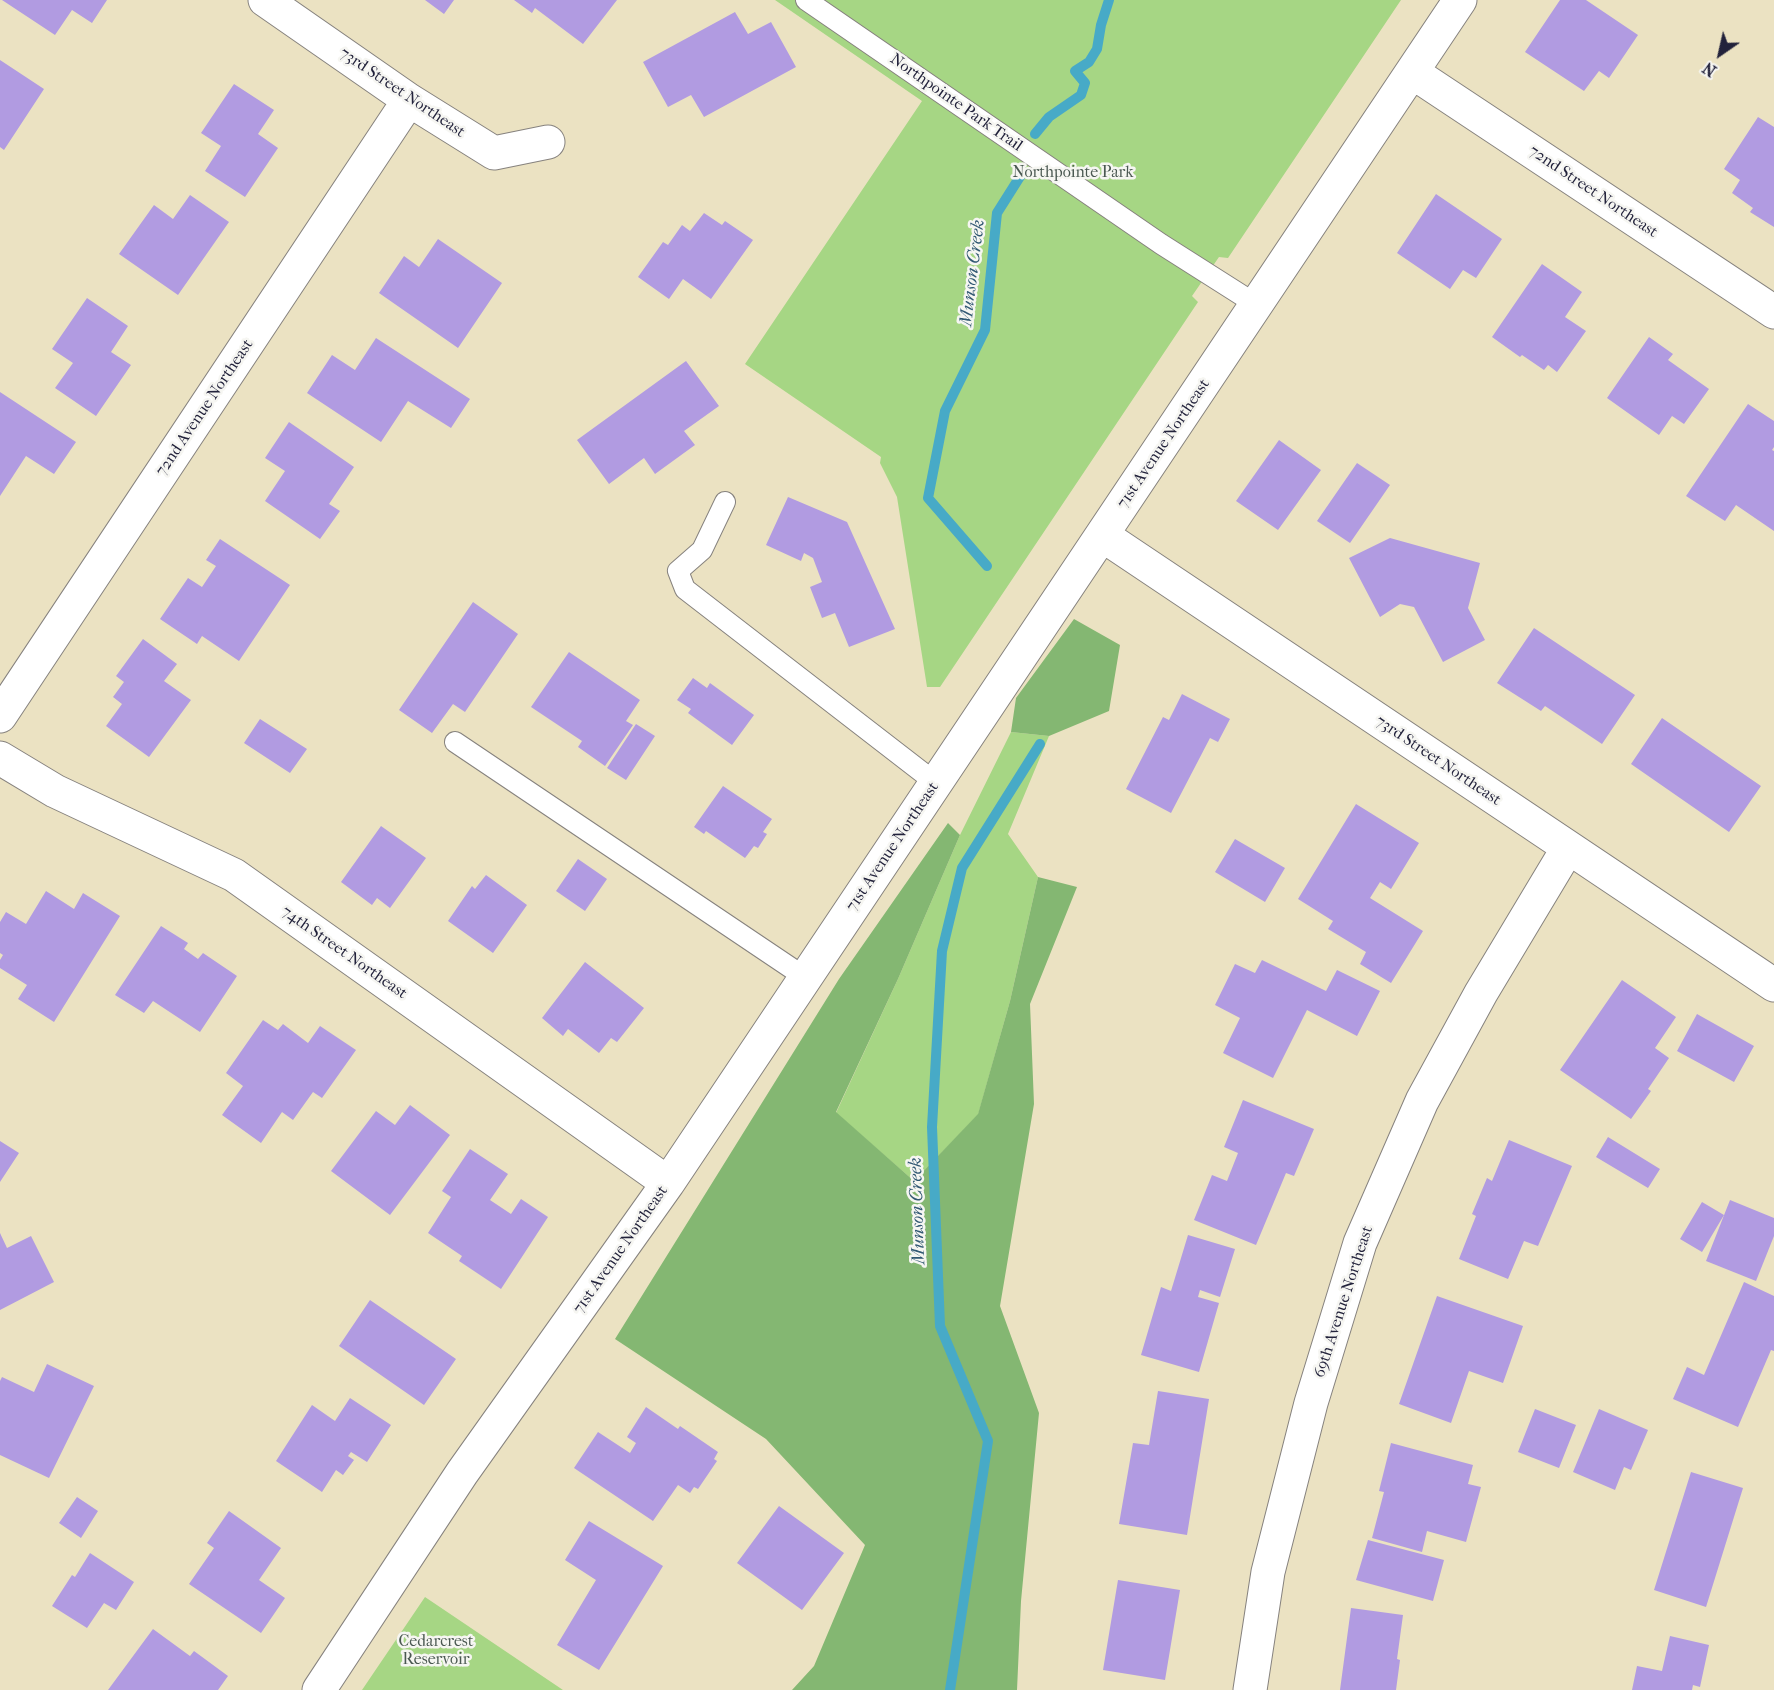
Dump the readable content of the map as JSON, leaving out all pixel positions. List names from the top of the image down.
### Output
{
  "streets": {
    "street": [
      "73rd Street Northeast",
      "72nd Street Northeast",
      "72nd Avenue Northeast",
      "71st Avenue Northeast",
      "74th Street Northeast",
      "69th Avenue Northeast"
    ],
    "lane": ["Northpointe Park Trail"]
  },
  "crossings": [
    ["73rd Street Northeast", "72nd Avenue Northeast"],
    ["73rd Street Northeast", "71st Avenue Northeast"],
    ["73rd Street Northeast", "69th Avenue Northeast"],
    ["Northpointe Park Trail", "71st Avenue Northeast"],
    ["72nd Street Northeast", "71st Avenue Northeast"],
    ["71st Avenue Northeast", "74th Street Northeast"]
  ],
  "water": ["Munson Creek"],
  "parks": ["Northpointe Park", "Cedarcrest Reservoir"],
  "north": "bottom left"
}
